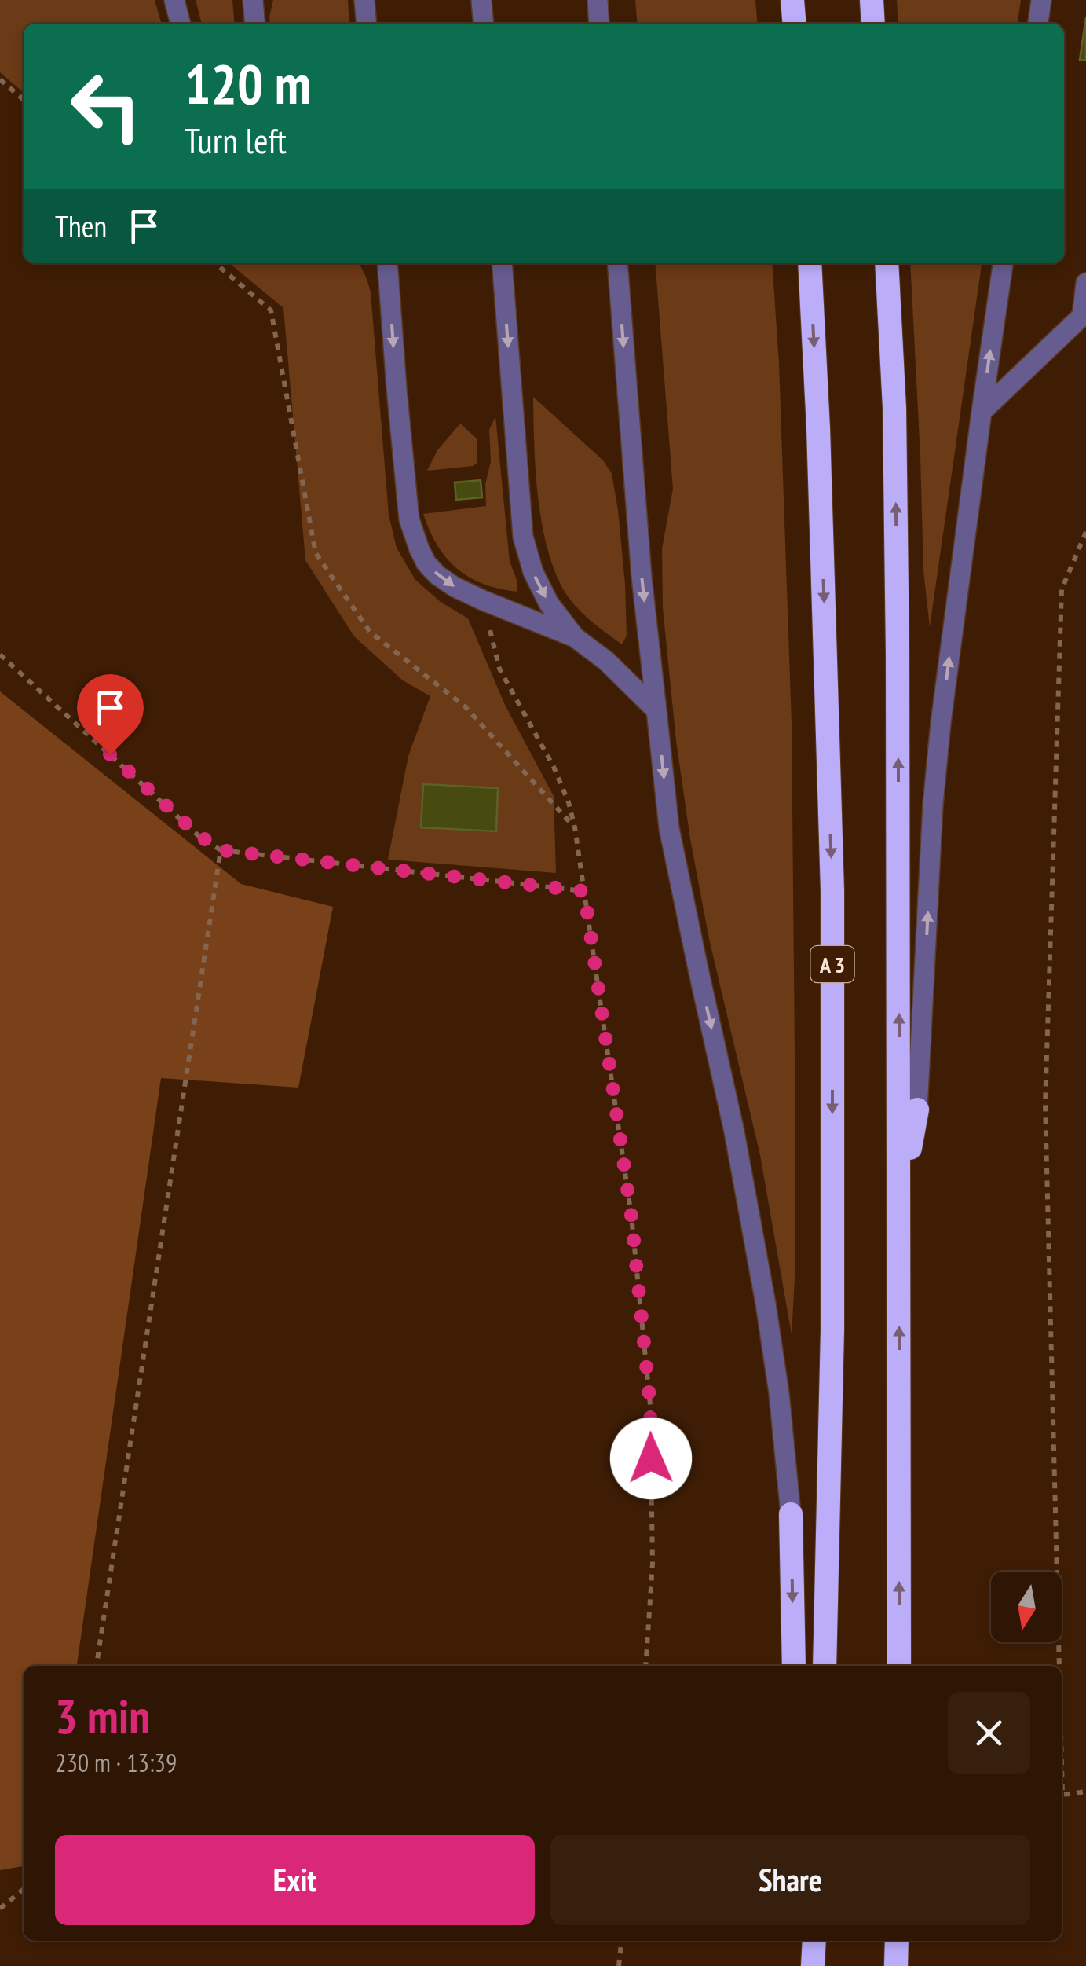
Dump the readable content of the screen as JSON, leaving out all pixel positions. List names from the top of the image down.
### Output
{
  "streets": {
    "highway": ["A 3"]
  },
  "north": "bottom",
  "page": {
    "turn": ["120 m", "Turn left"],
    "then": "Then",
    "heading": ["3 min", "230 m · 13:39"],
    "buttons": ["Exit", "Share"]
  }
}
